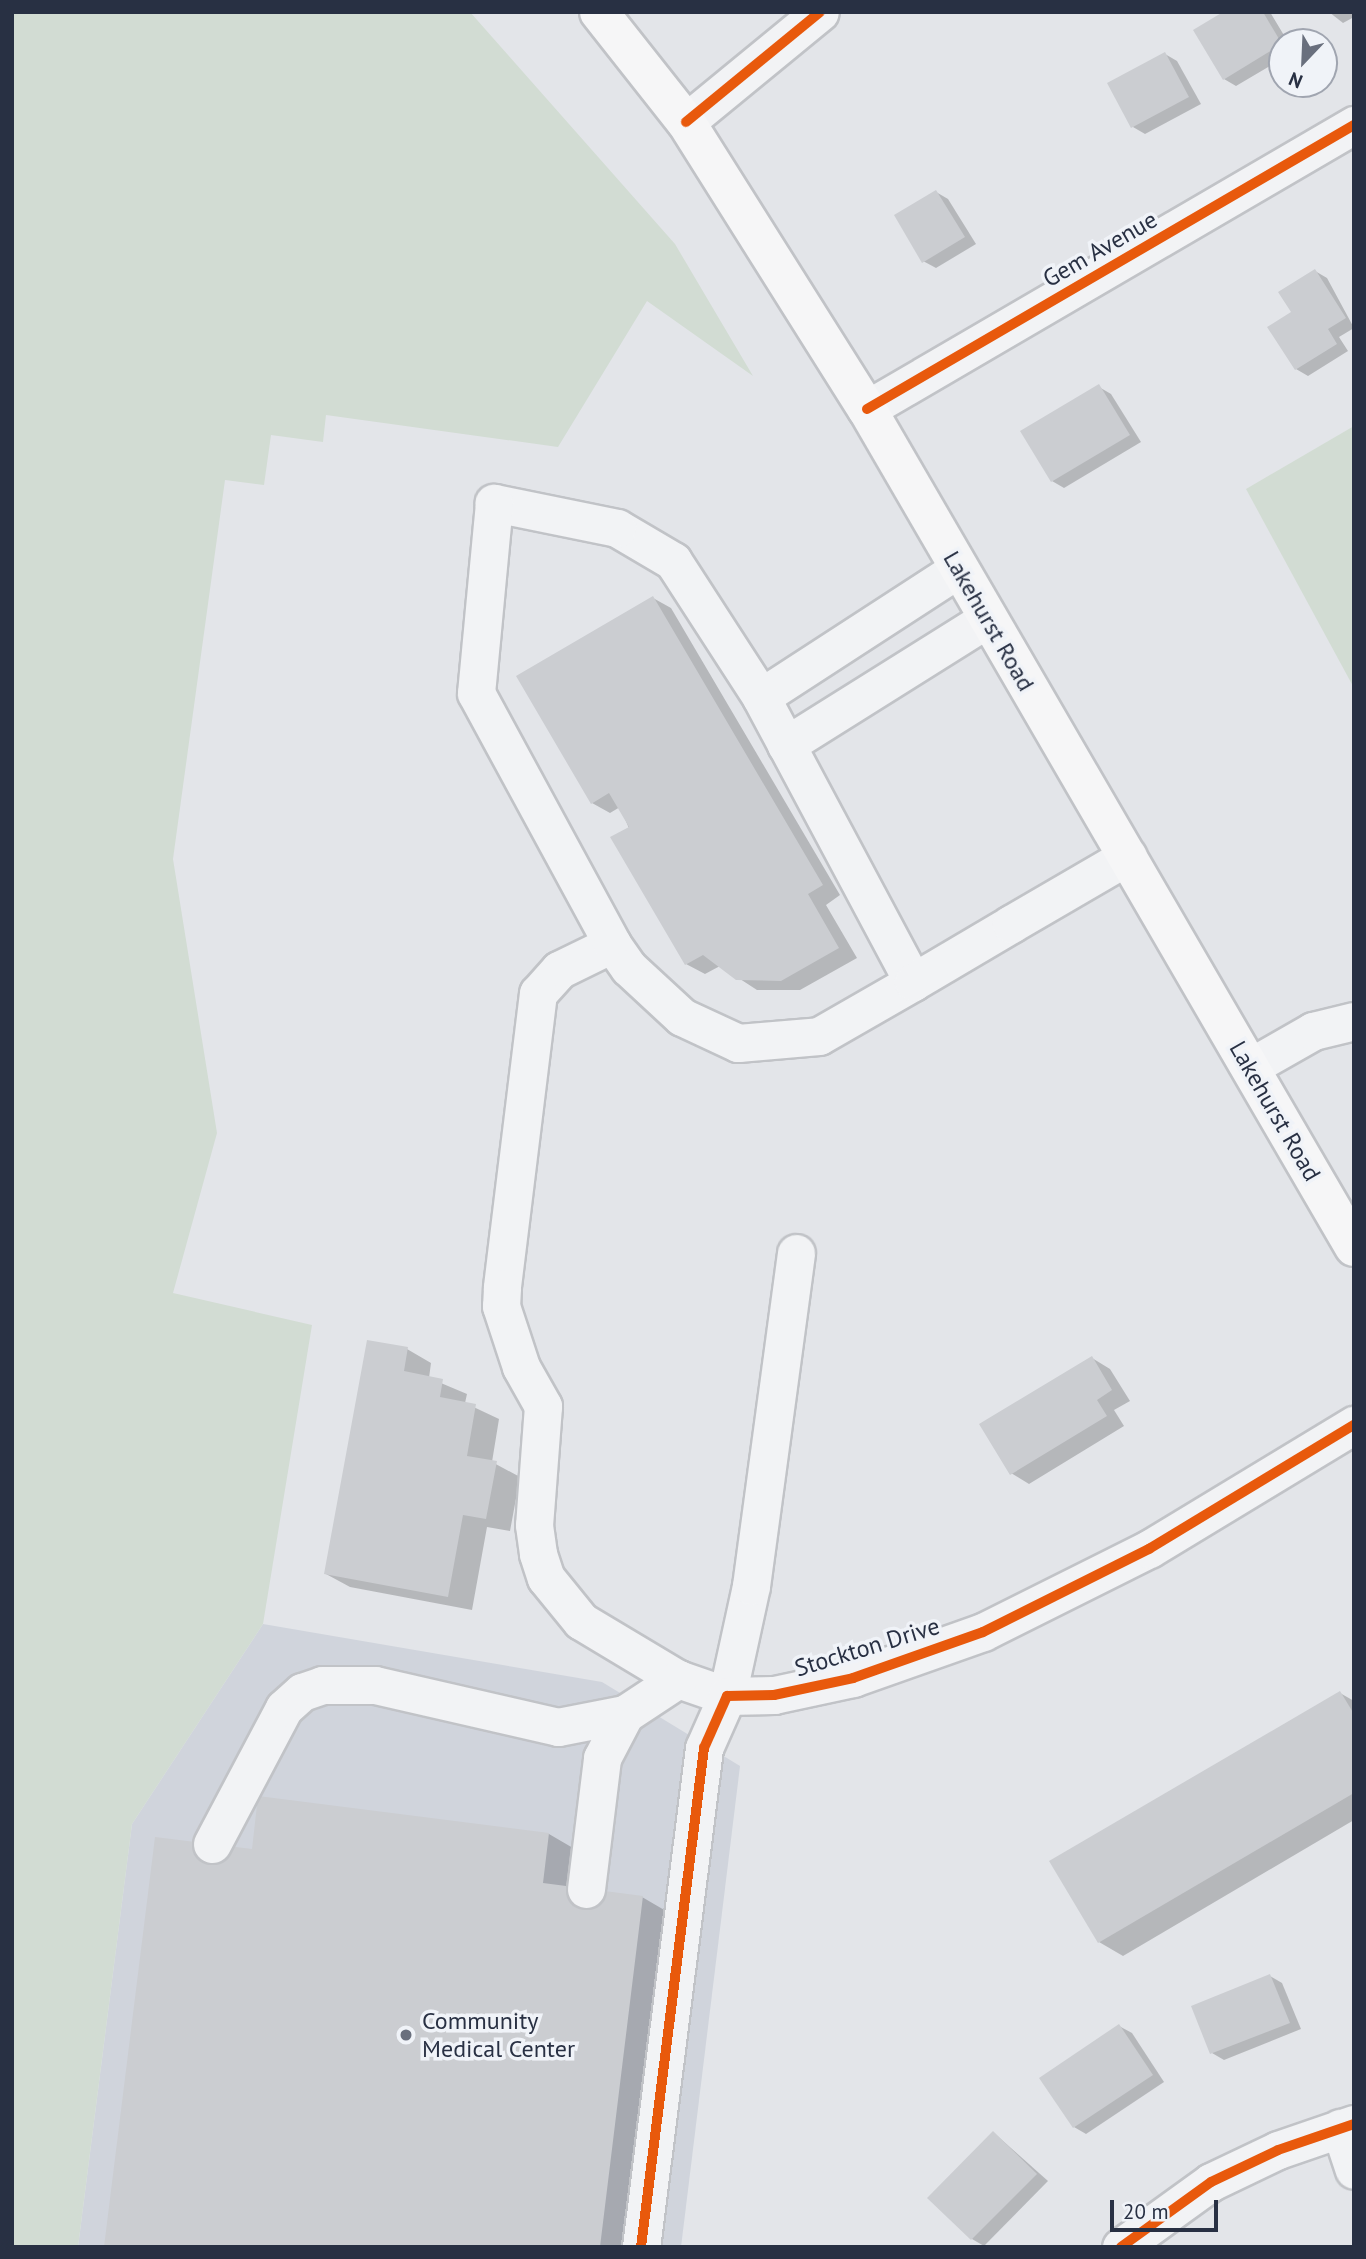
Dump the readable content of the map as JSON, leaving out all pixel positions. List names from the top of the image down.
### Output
{
  "streets": {
    "main road": ["Lakehurst Road"],
    "street": ["Gem Avenue", "Stockton Drive"]
  },
  "crossings": [
    ["Gem Avenue", "Lakehurst Road"]
  ],
  "places": ["Community Medical Center"],
  "scale_bar": "20 m",
  "north": "bottom left"
}
